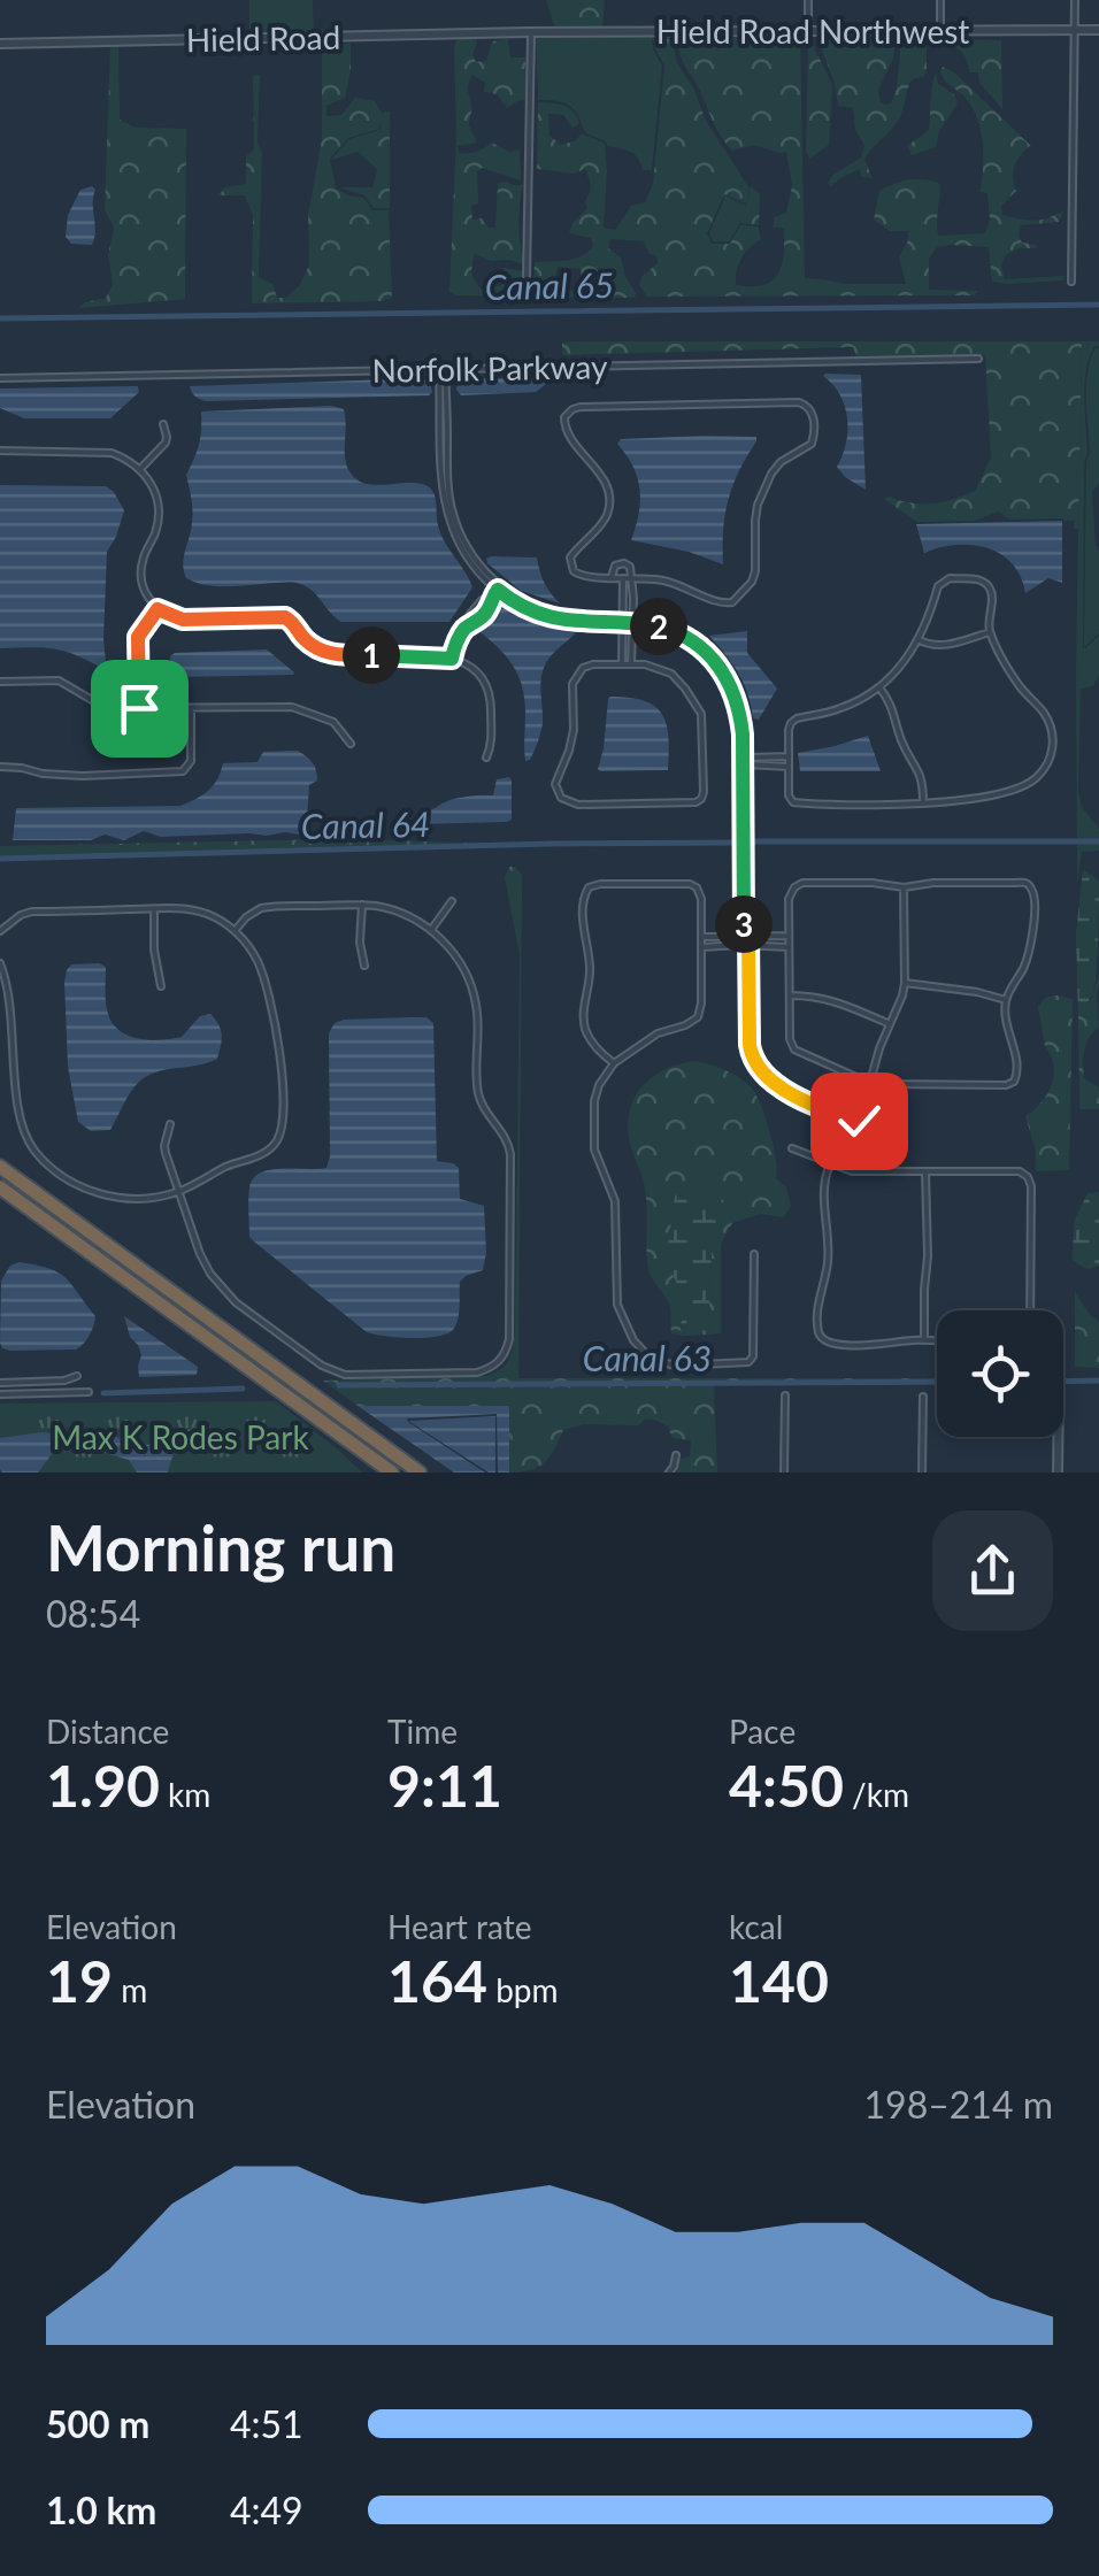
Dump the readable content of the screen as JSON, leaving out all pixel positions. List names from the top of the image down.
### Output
{
  "streets": {
    "street": ["Hield Road Northwest", "Hield Road", "Norfolk Parkway"]
  },
  "crossings": [
    ["Hield Road Northwest", "Hield Road"]
  ],
  "water": ["Canal 65", "Canal 64", "Canal 63"],
  "parks": ["Max K Rodes Park"],
  "page": {
    "pins": ["2", "1", "3"],
    "heading": ["Morning run", "08:54"],
    "stats": [
      ["Distance", "1.90 km"],
      ["Time", "9:11"],
      ["Pace", "4:50 /km"],
      ["Elevation", "19 m"],
      ["Heart rate", "164 bpm"],
      ["kcal", "140"]
    ],
    "chart": ["Elevation", "198–214 m"],
    "list": [
      {
        "name": "500 m",
        "note": "4:51"
      },
      {
        "name": "1.0 km",
        "note": "4:49"
      }
    ]
  }
}
